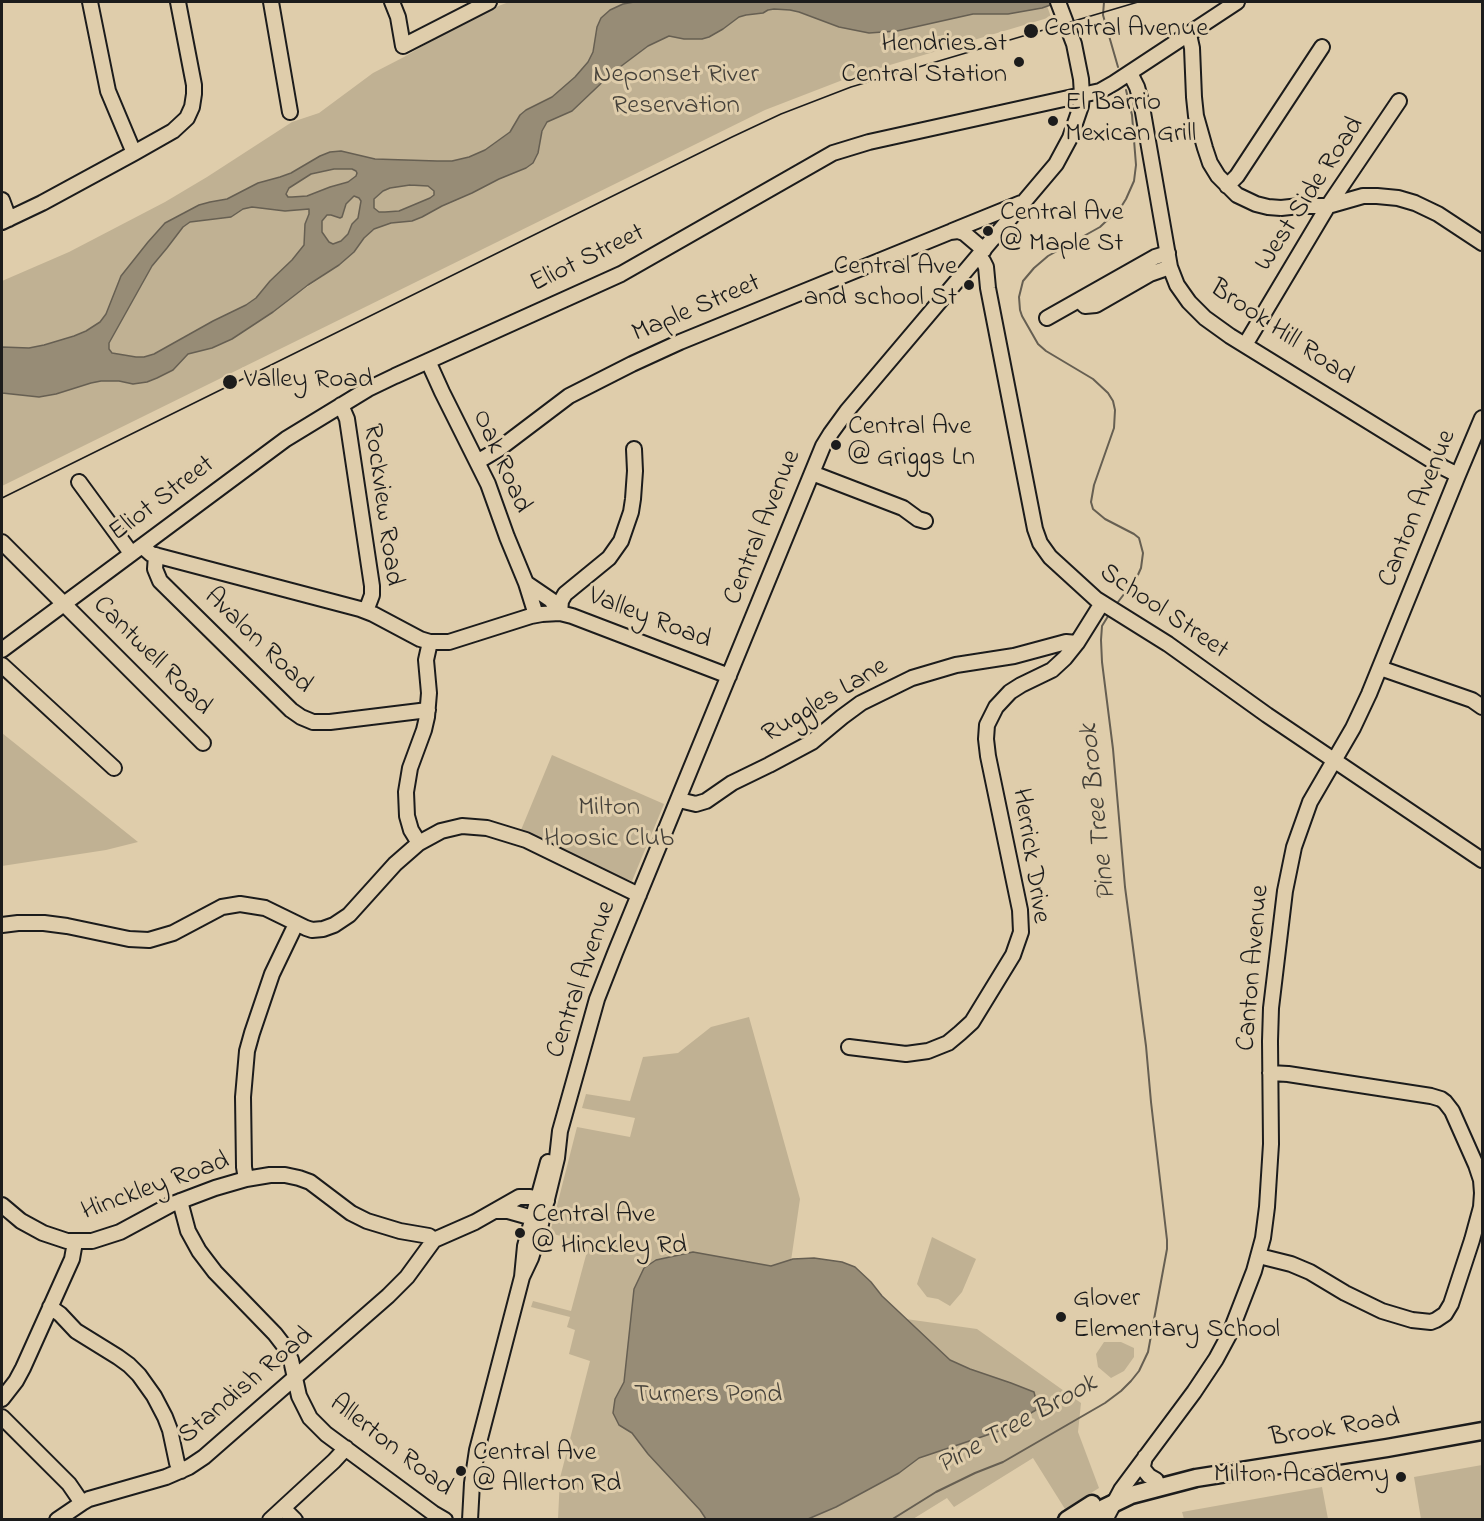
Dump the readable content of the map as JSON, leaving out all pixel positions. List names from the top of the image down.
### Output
{
  "streets": {
    "main road": ["Brook Road"],
    "street": [
      "West Side Road",
      "Eliot Street",
      "Maple Street",
      "Brook Hill Road",
      "Oak Road",
      "Rockview Road",
      "Canton Avenue",
      "Central Avenue",
      "School Street",
      "Valley Road",
      "Avalon Road",
      "Cantwell Road",
      "Ruggles Lane",
      "Herrick Drive",
      "Hinckley Road",
      "Standish Road",
      "Allerton Road"
    ]
  },
  "crossings": [
    ["West Side Road", "Brook Hill Road"],
    ["Eliot Street", "Brook Hill Road"],
    ["Eliot Street", "Oak Road"],
    ["Eliot Street", "Rockview Road"],
    ["Eliot Street", "Central Avenue"],
    ["Eliot Street", "Valley Road"],
    ["Eliot Street", "Cantwell Road"],
    ["Maple Street", "Oak Road"],
    ["Maple Street", "Central Avenue"],
    ["Brook Hill Road", "Canton Avenue"],
    ["Oak Road", "Valley Road"],
    ["Rockview Road", "Valley Road"],
    ["Canton Avenue", "School Street"],
    ["Canton Avenue", "Brook Road"],
    ["Central Avenue", "School Street"],
    ["Central Avenue", "Valley Road"],
    ["Central Avenue", "Ruggles Lane"],
    ["School Street", "Herrick Drive"],
    ["Valley Road", "Avalon Road"],
    ["Ruggles Lane", "Herrick Drive"],
    ["Hinckley Road", "Standish Road"],
    ["Hinckley Road", "Allerton Road"],
    ["Standish Road", "Allerton Road"]
  ],
  "water": ["Pine Tree Brook"],
  "parks": ["Neponset River Reservation", "Milton Hoosic Club", "Turners Pond"],
  "places": [
    "Central Avenue",
    "Hendries at Central Station",
    "El Barrio Mexican Grill",
    "Central Ave @ Maple St",
    "Central Ave and school St",
    "Valley Road",
    "Central Ave @ Griggs Ln",
    "Central Ave @ Hinckley Rd",
    "Glover Elementary School",
    "Central Ave @ Allerton Rd",
    "Milton Academy"
  ]
}
